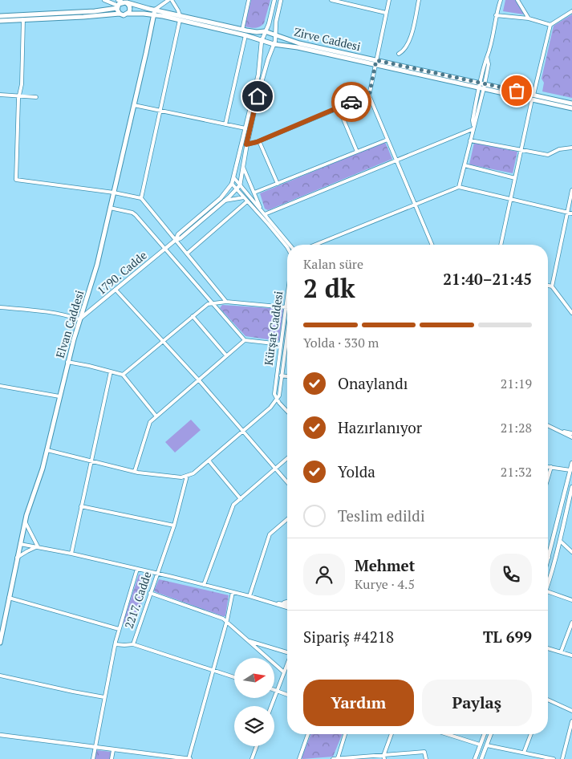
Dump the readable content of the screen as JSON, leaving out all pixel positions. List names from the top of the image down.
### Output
{
  "streets": {
    "main road": ["Zirve Caddesi", "Elvan Caddesi"],
    "street": ["1790. Cadde", "Kürşat Caddesi", "2217. Cadde"]
  },
  "crossings": [
    ["Zirve Caddesi", "Elvan Caddesi"],
    ["1790. Cadde", "Elvan Caddesi"]
  ],
  "north": "right",
  "page": {
    "heading": ["2 dk", "Kalan süre", "21:40–21:45"],
    "panel": [
      "Mehmet",
      "Kurye · 4.5",
      "Sipariş #4218",
      "TL 699"
    ],
    "bar": "Yolda · 330 m",
    "list": [
      ["Onaylandı", "21:19"],
      ["Hazırlanıyor", "21:28"],
      ["Yolda", "21:32"],
      "Teslim edildi"
    ],
    "buttons": ["Yardım", "Paylaş"]
  }
}
